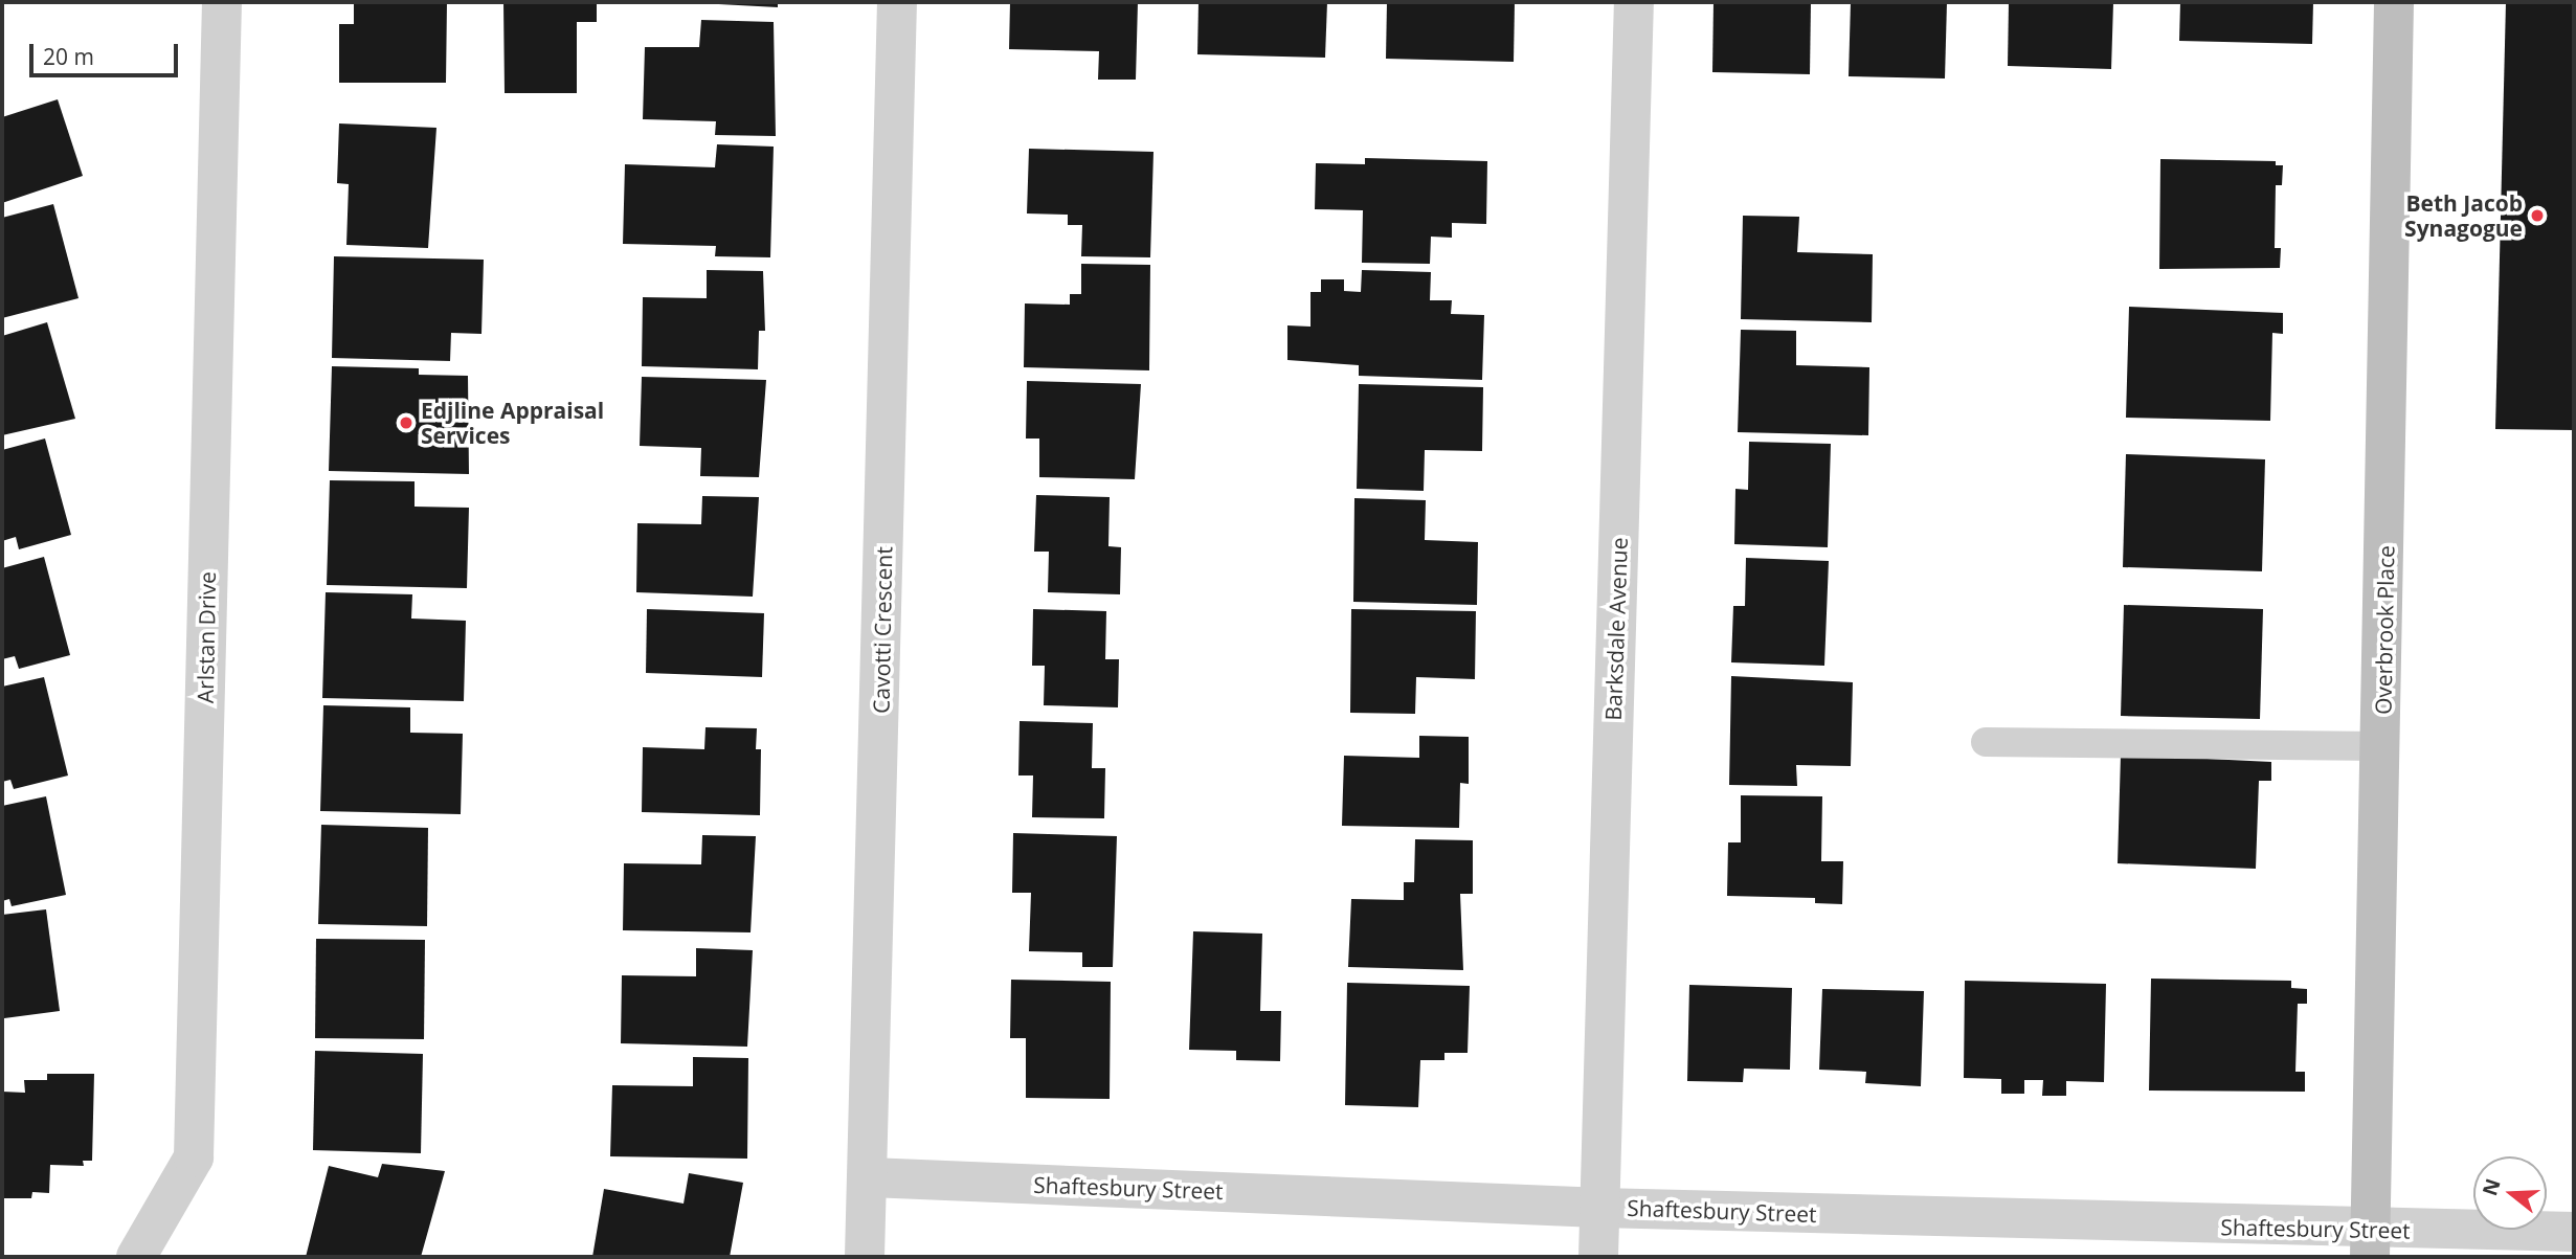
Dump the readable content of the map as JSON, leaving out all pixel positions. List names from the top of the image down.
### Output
{
  "streets": {
    "street": [
      "Barksdale Avenue",
      "Cavotti Crescent",
      "Overbrook Place",
      "Arlstan Drive",
      "Shaftesbury Street"
    ]
  },
  "crossings": [
    ["Barksdale Avenue", "Shaftesbury Street"],
    ["Cavotti Crescent", "Shaftesbury Street"],
    ["Overbrook Place", "Shaftesbury Street"]
  ],
  "places": ["Beth Jacob Synagogue", "Edjline Appraisal Services"],
  "scale_bar": "20 m",
  "north": "left"
}
